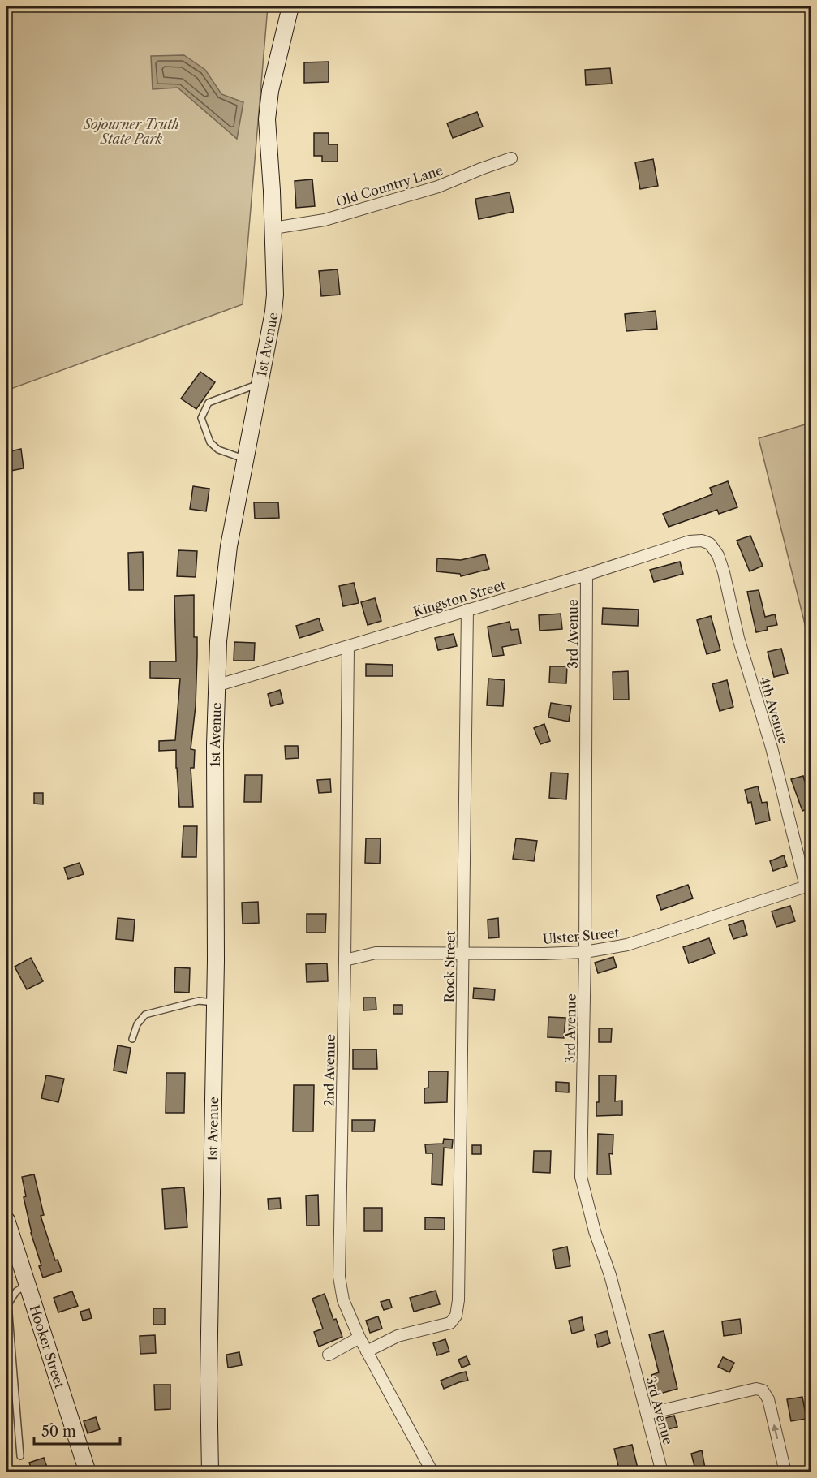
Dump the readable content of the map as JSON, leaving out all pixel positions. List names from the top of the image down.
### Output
{
  "streets": {
    "street": [
      "Old Country Lane",
      "1st Avenue",
      "Kingston Street",
      "3rd Avenue",
      "4th Avenue",
      "Ulster Street",
      "Rock Street",
      "2nd Avenue",
      "Hooker Street"
    ]
  },
  "crossings": [
    ["Old Country Lane", "1st Avenue"],
    ["1st Avenue", "Kingston Street"],
    ["Kingston Street", "3rd Avenue"],
    ["Kingston Street", "4th Avenue"],
    ["Kingston Street", "Rock Street"],
    ["Kingston Street", "2nd Avenue"],
    ["3rd Avenue", "Ulster Street"],
    ["4th Avenue", "Ulster Street"],
    ["Ulster Street", "Rock Street"],
    ["Ulster Street", "2nd Avenue"],
    ["Rock Street", "2nd Avenue"]
  ],
  "parks": ["Sojourner Truth State Park"],
  "scale_bar": "50 m"
}
